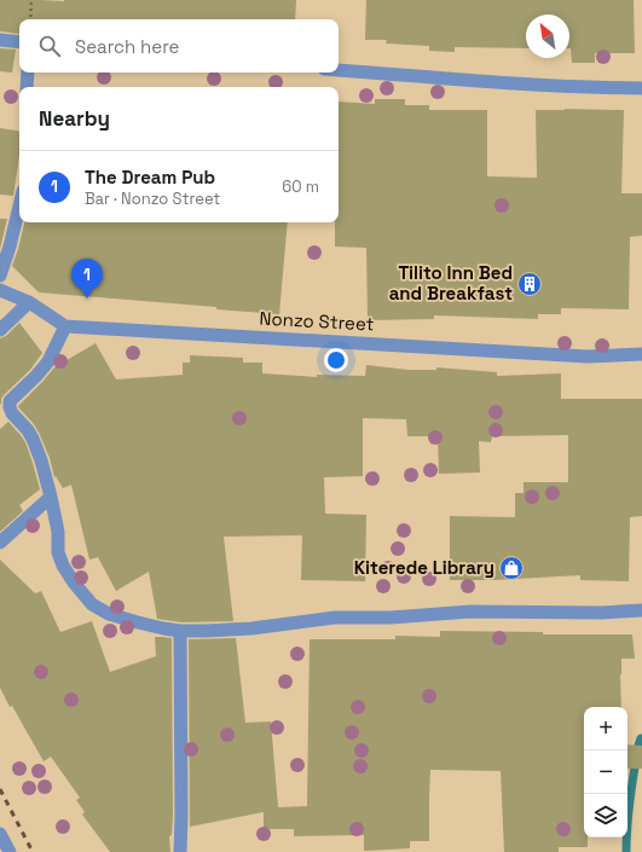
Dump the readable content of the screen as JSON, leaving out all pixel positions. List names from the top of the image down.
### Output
{
  "streets": {
    "street": ["Nonzo Street"]
  },
  "places": {
    "building": ["Tilito Inn Bed and Breakfast"],
    "shop": ["Kiterede Library"]
  },
  "north": "top left",
  "page": {
    "search": "Search here",
    "heading": "Nearby",
    "list": [
      {
        "mark": "1",
        "name": "The Dream Pub",
        "note": "Bar · Nonzo Street",
        "value": "60 m"
      }
    ],
    "pins": "1",
    "map_buttons": ["+", "−"]
  }
}
